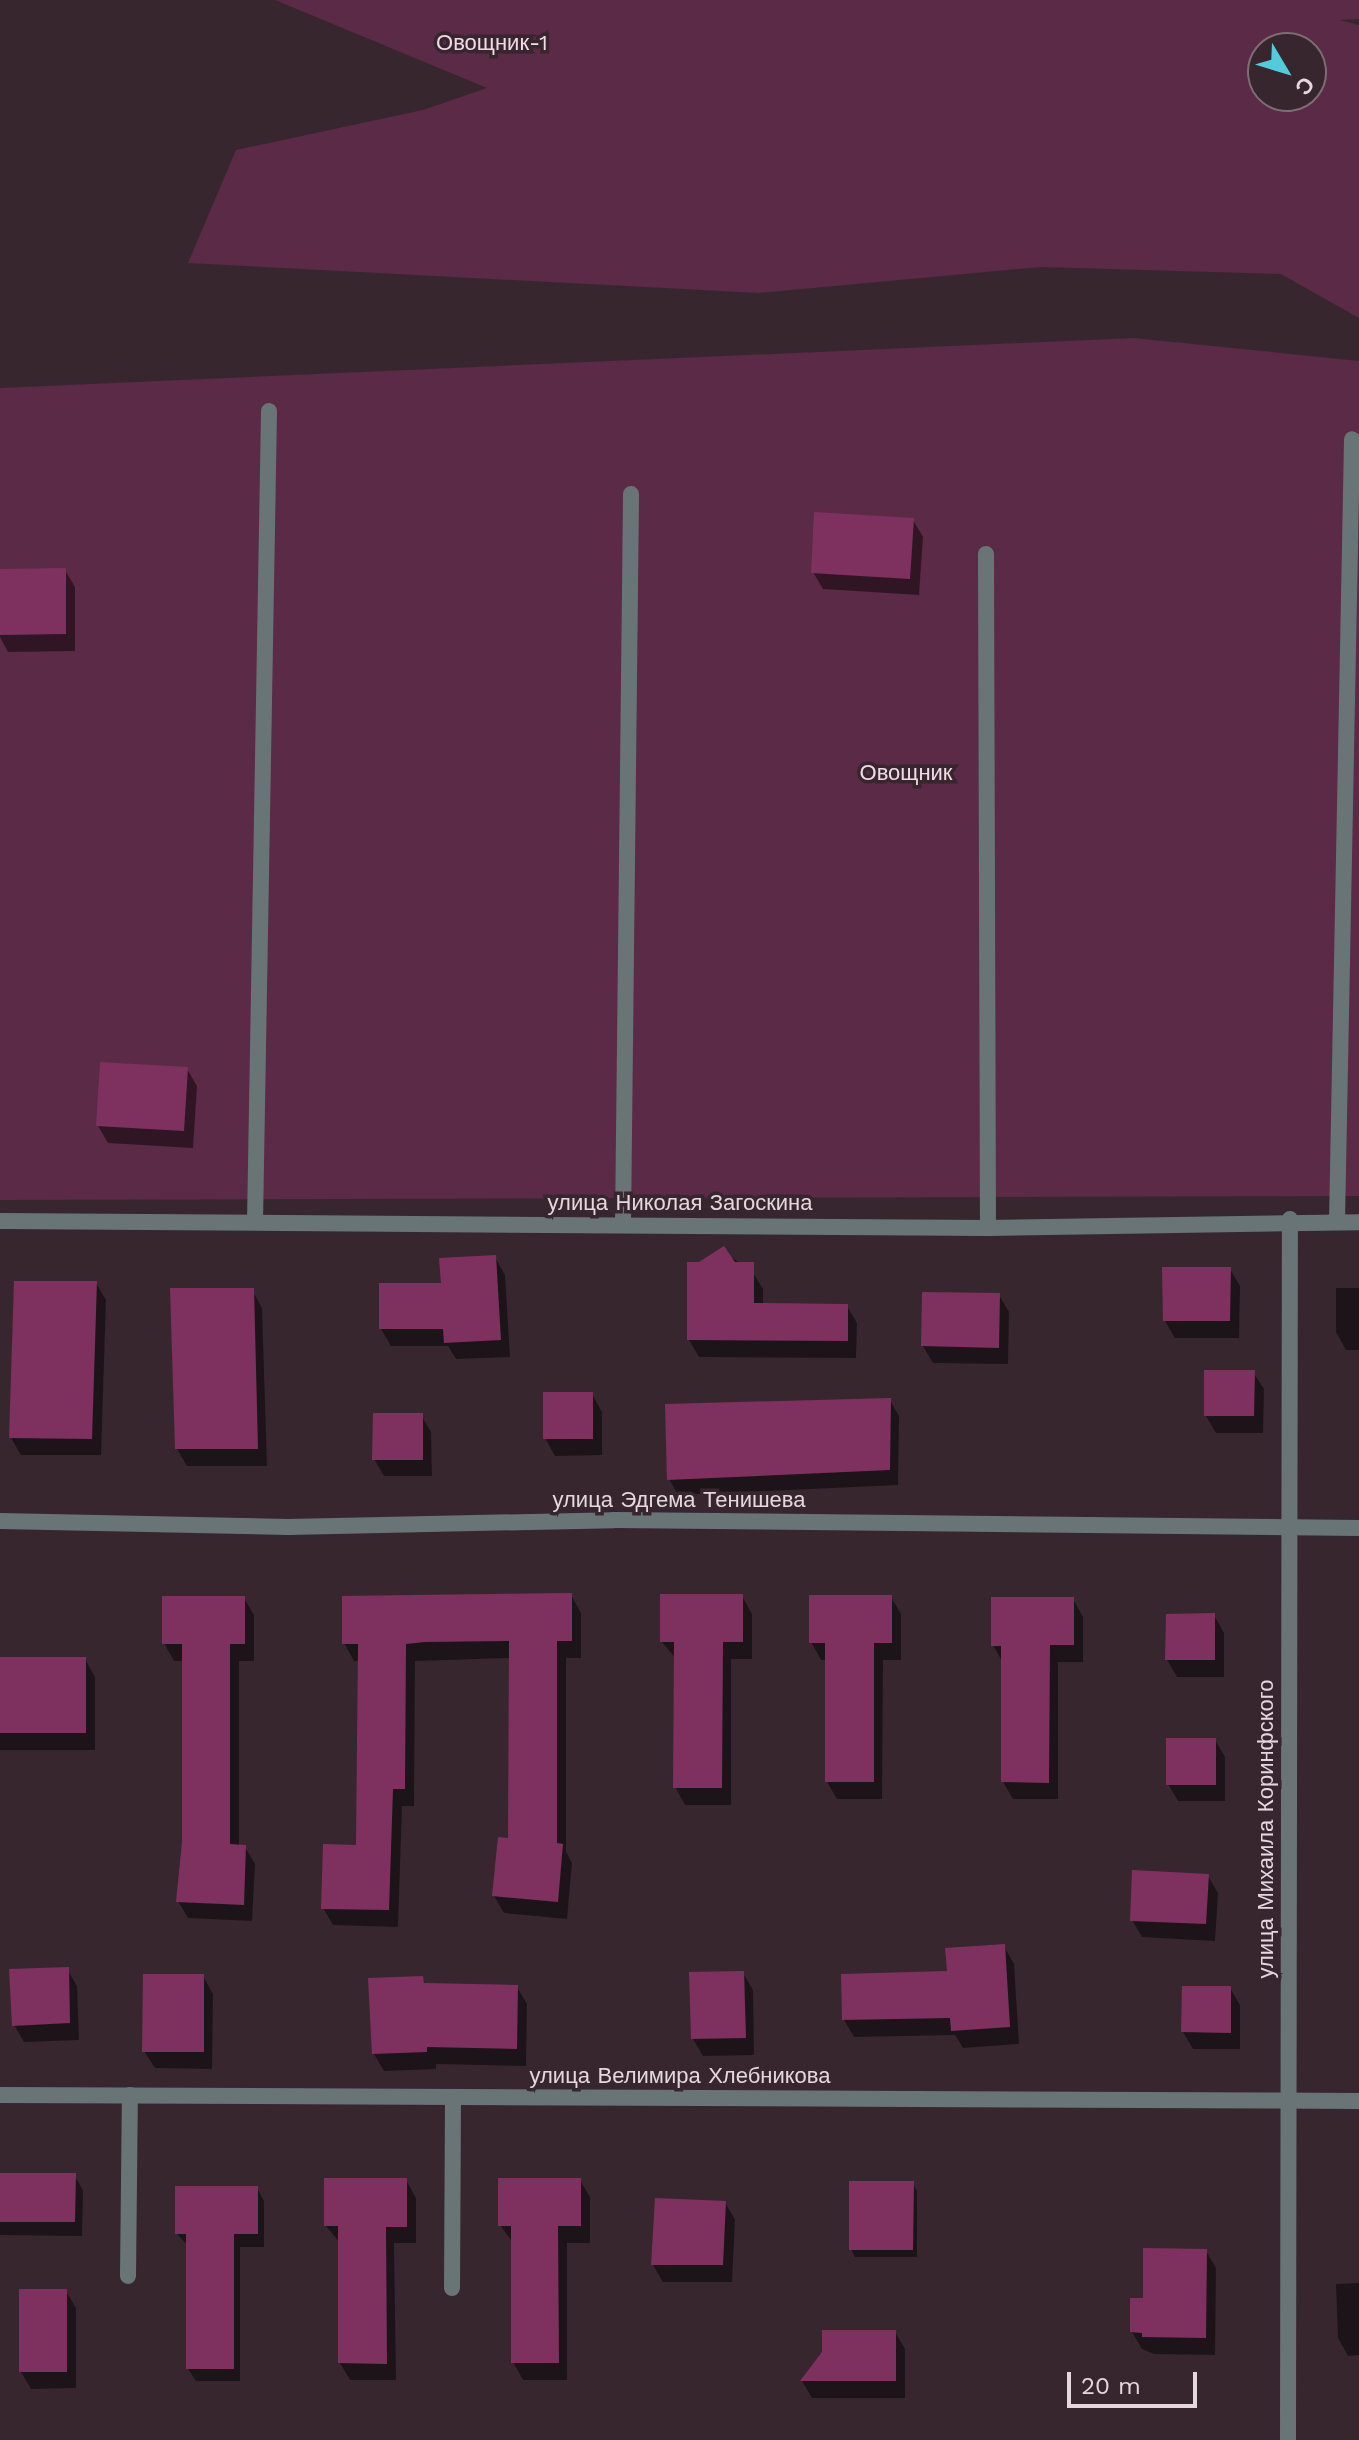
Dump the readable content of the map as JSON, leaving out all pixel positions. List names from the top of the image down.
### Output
{
  "streets": {
    "street": [
      "улица Николая Загоскина",
      "улица Эдгема Тенишева",
      "улица Михаила Коринфского",
      "улица Велимира Хлебникова"
    ]
  },
  "crossings": [
    ["улица Николая Загоскина", "улица Михаила Коринфского"],
    ["улица Эдгема Тенишева", "улица Михаила Коринфского"],
    ["улица Михаила Коринфского", "улица Велимира Хлебникова"]
  ],
  "parks": ["Овощник-1", "Овощник"],
  "scale_bar": "20 m",
  "north": "bottom right"
}
